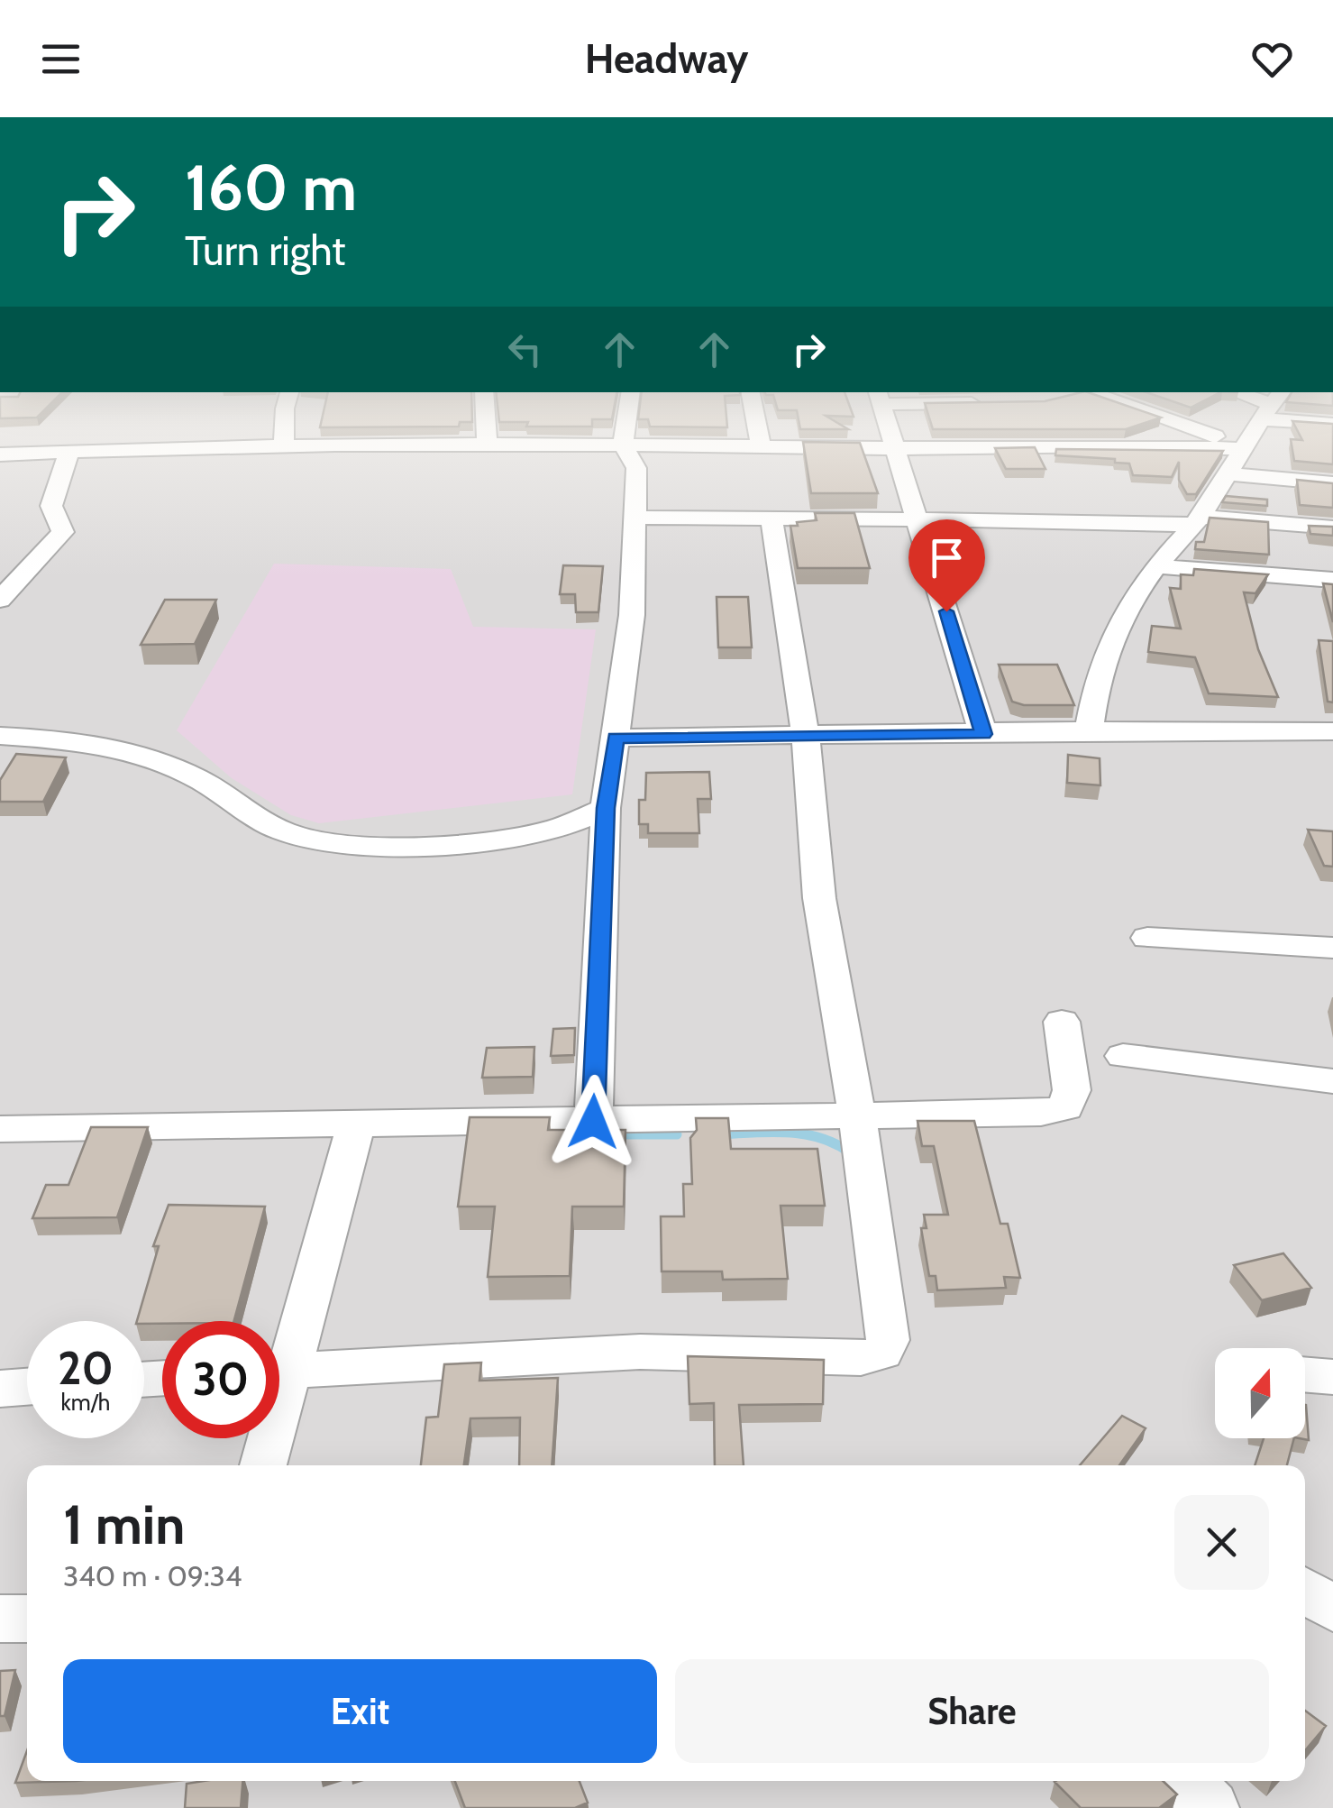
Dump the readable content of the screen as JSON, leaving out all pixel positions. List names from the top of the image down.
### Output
{
  "north": "top",
  "page": {
    "header": "Headway",
    "turn": ["160 m", "Turn right"],
    "speed": "20 km/h",
    "limit": "30",
    "heading": ["1 min", "340 m · 09:34"],
    "buttons": ["Exit", "Share"]
  }
}
